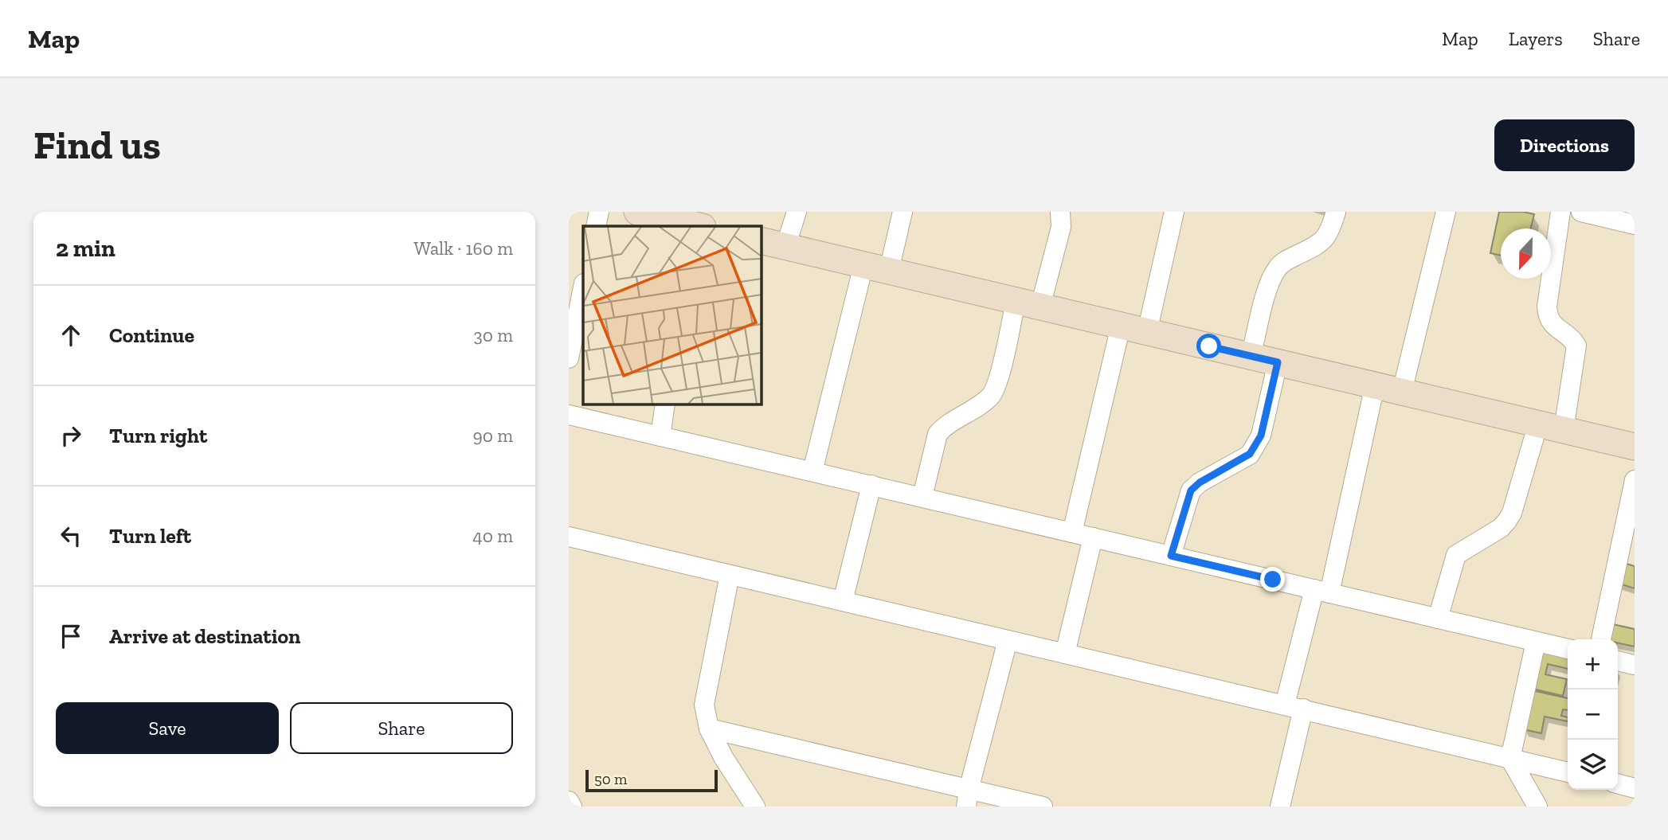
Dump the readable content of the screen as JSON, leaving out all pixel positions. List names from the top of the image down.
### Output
{
  "scale_bar": "50 m",
  "north": "bottom",
  "page": {
    "header": "Map",
    "nav": ["Map", "Layers", "Share"],
    "buttons": [
      "Directions",
      ["Save", "Share"]
    ],
    "title": "Find us",
    "heading": ["2 min", "Walk · 160 m"],
    "list": [
      ["Continue", "30 m"],
      ["Turn right", "90 m"],
      ["Turn left", "40 m"],
      "Arrive at destination"
    ],
    "map_buttons": ["+", "−"],
    "scale": "50 m"
  }
}
